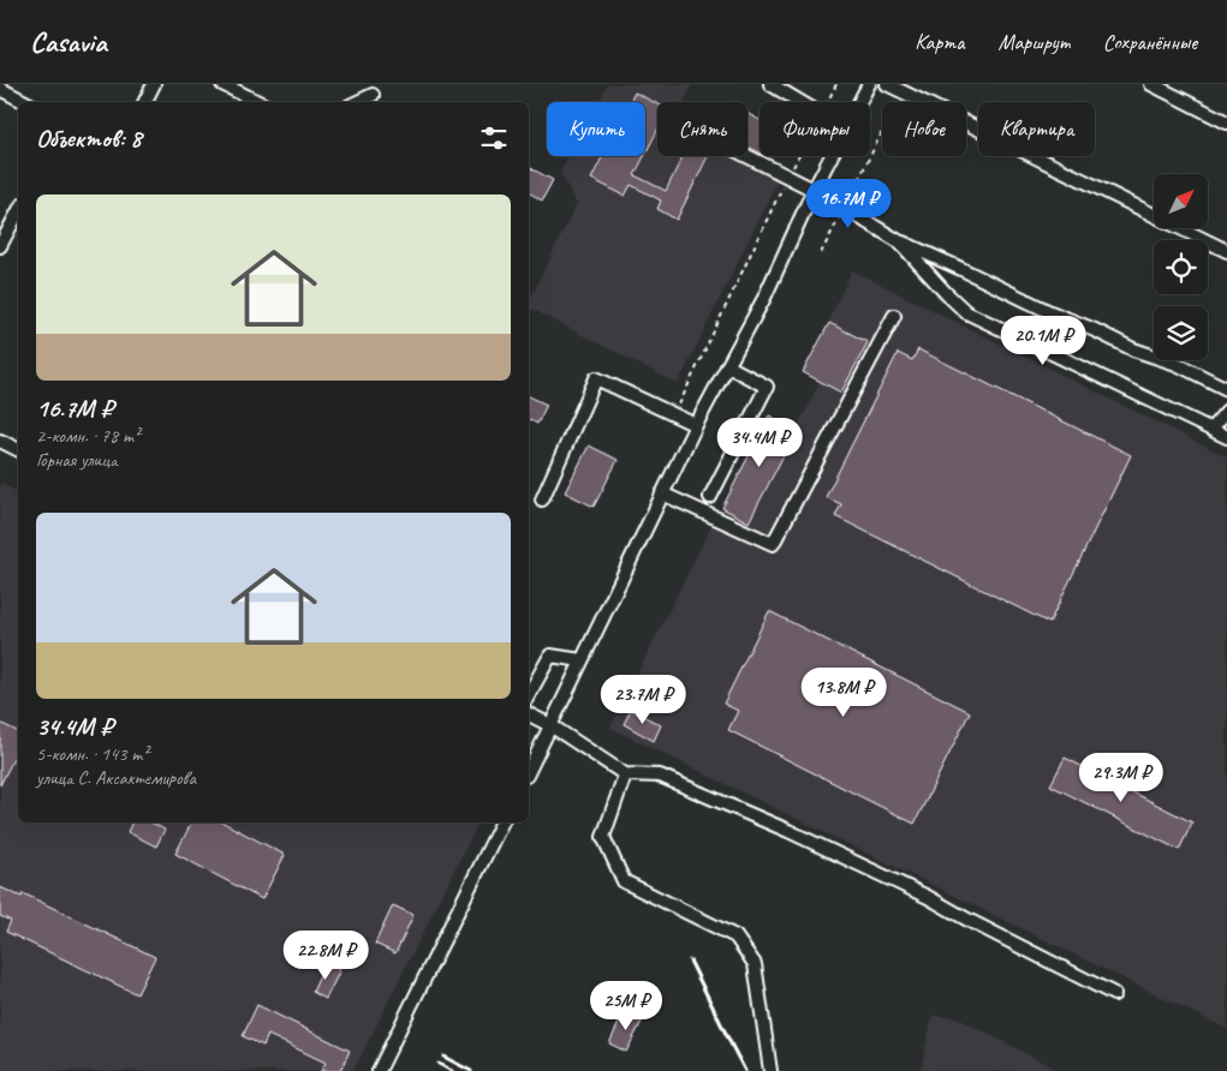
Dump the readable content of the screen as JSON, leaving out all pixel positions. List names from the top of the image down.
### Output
{
  "north": "top right",
  "page": {
    "header": "Casavia",
    "nav": ["Карта", "Маршрут", "Сохранённые"],
    "chip": [
      "Купить",
      "Снять",
      "Фильтры",
      "Новое",
      "Квартира"
    ],
    "heading": "Объектов: 8",
    "list": [
      {
        "name": "16.7M ₽",
        "note": "2-комн. · 78 m² · Горная улица"
      },
      {
        "name": "34.4M ₽",
        "note": "5-комн. · 143 m² · улица С. Аксактемирова"
      }
    ],
    "price": [
      "16.7M ₽",
      "20.1M ₽",
      "34.4M ₽",
      "13.8M ₽",
      "23.7M ₽",
      "29.3M ₽",
      "22.8M ₽",
      "25M ₽"
    ]
  }
}
